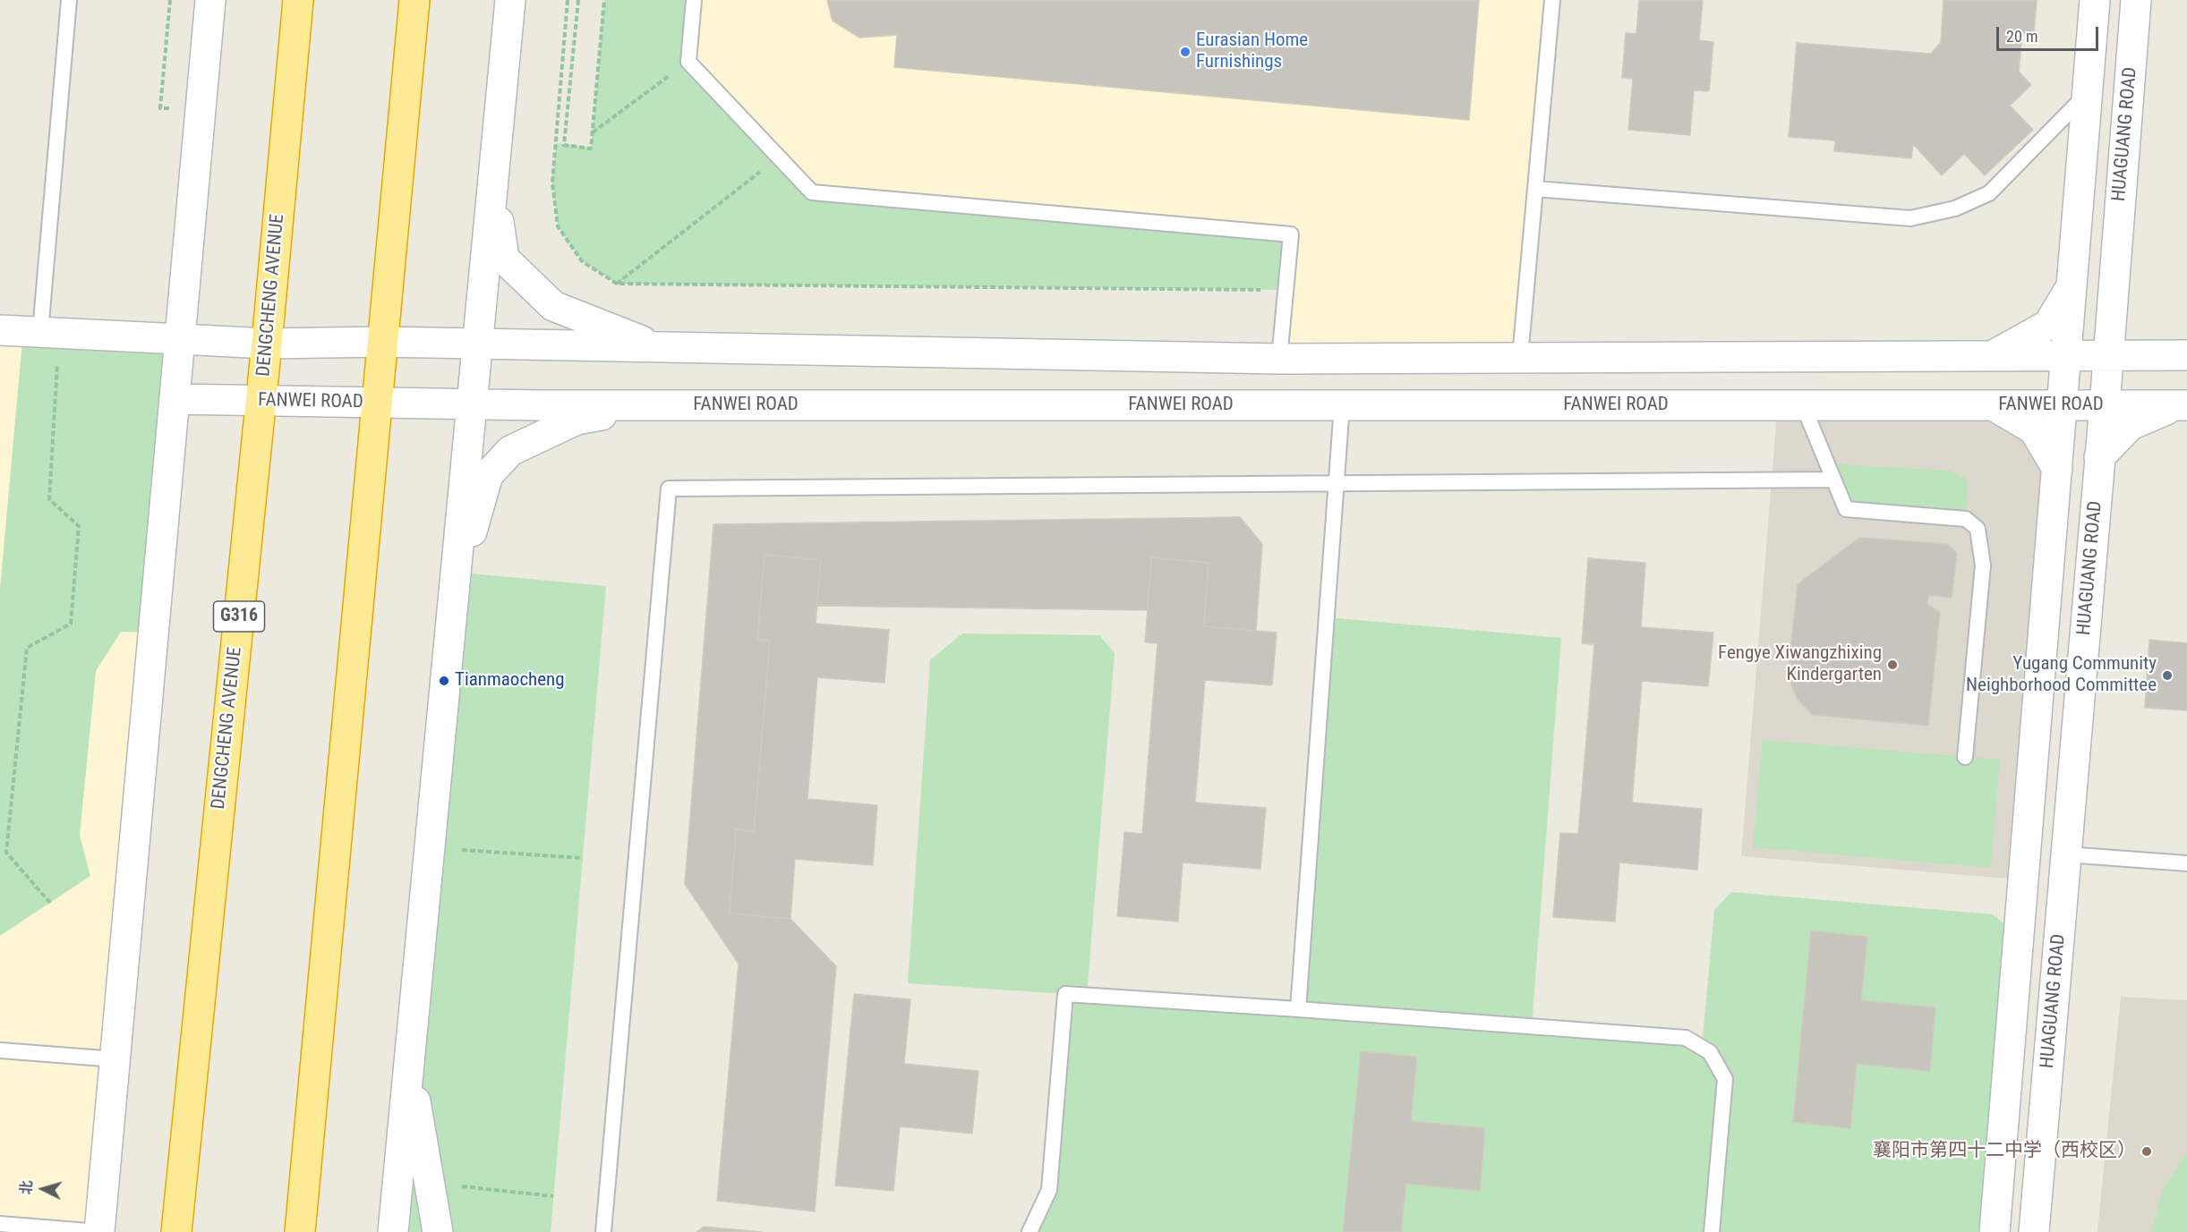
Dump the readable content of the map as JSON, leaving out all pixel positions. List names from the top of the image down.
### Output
{
  "streets": {
    "highway": ["DENGCHENG AVENUE", "G316"],
    "street": ["HUAGUANG ROAD", "FANWEI ROAD"]
  },
  "crossings": [
    ["HUAGUANG ROAD", "FANWEI ROAD"],
    ["DENGCHENG AVENUE", "FANWEI ROAD"]
  ],
  "places": [
    "Eurasian Home Furnishings",
    "Fengye Xiwangzhixing Kindergarten",
    "Yugang Community Neighborhood Committee",
    "Tianmaocheng",
    "襄阳市第四十二中学（西校区）"
  ],
  "scale_bar": "20 m",
  "north": "left"
}
